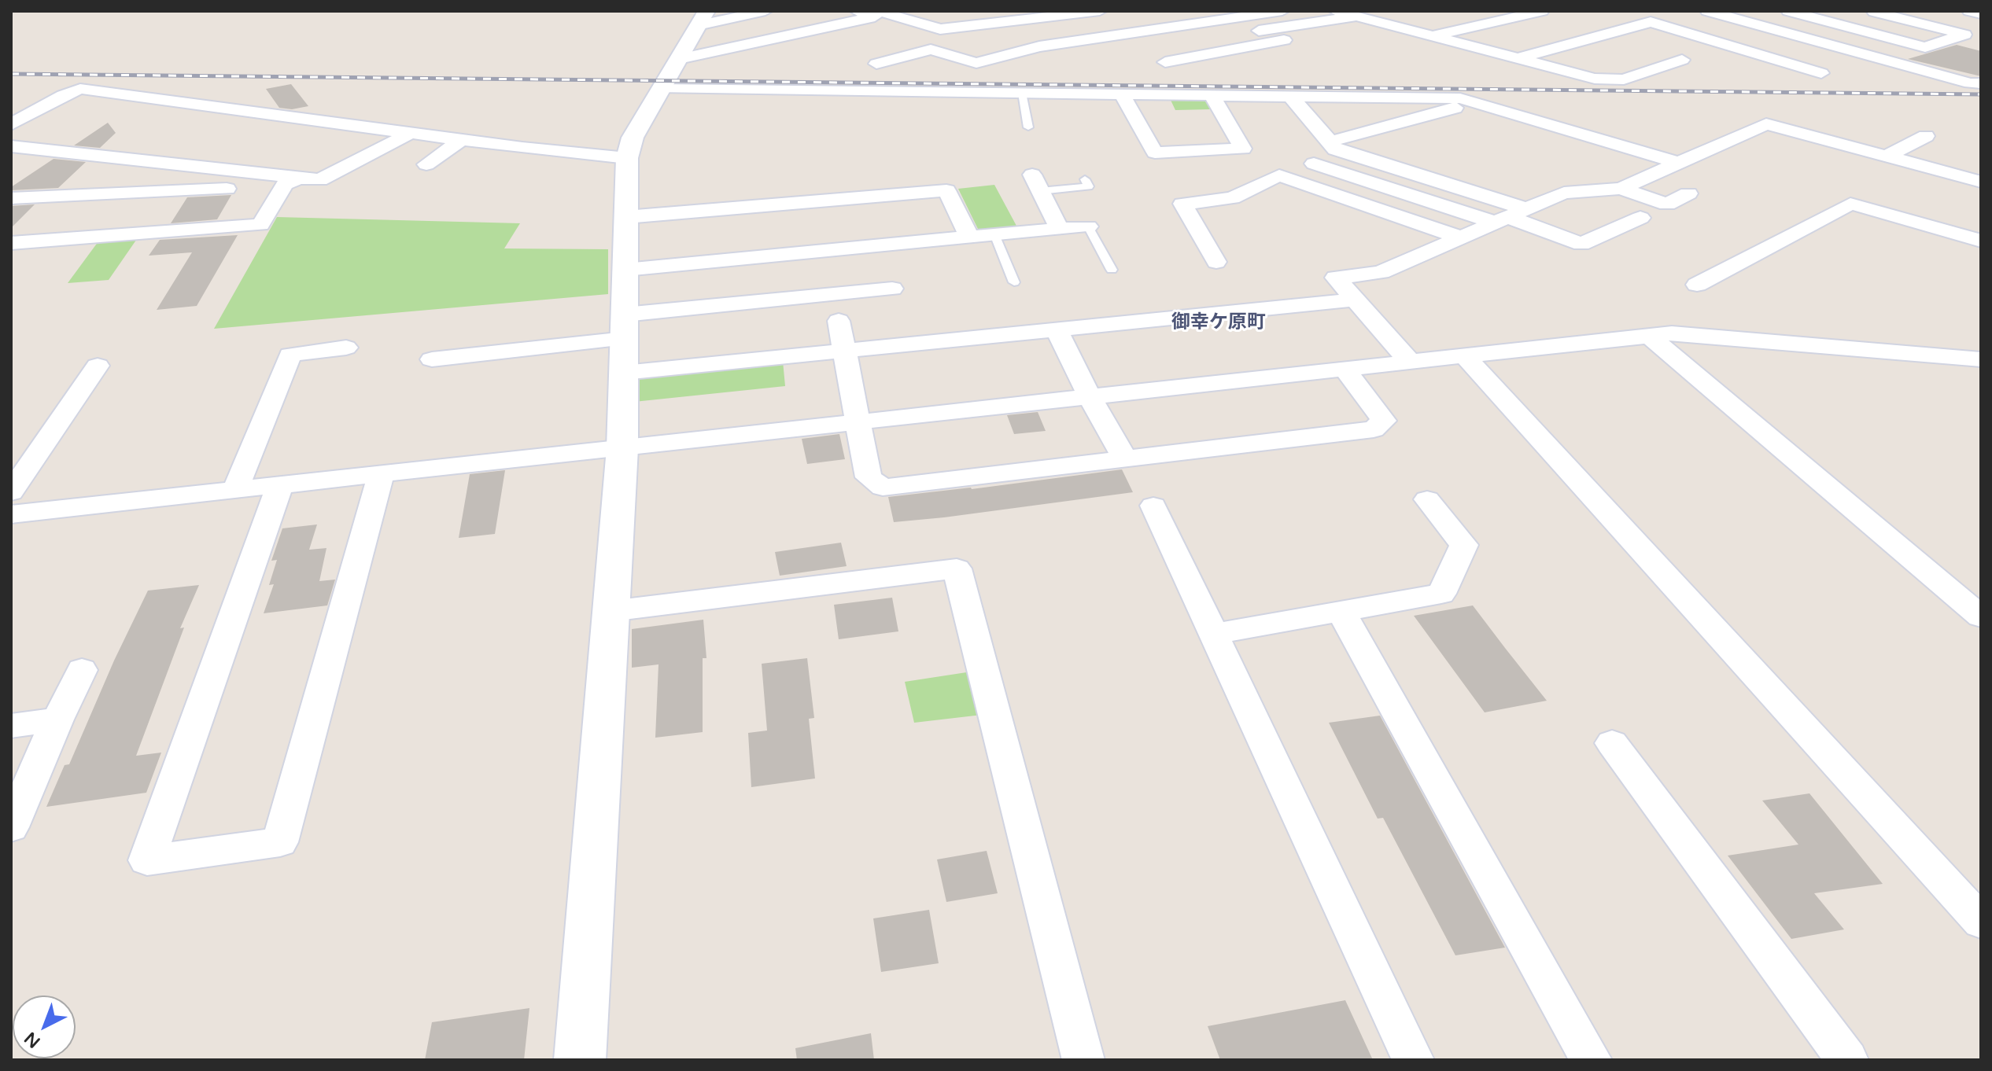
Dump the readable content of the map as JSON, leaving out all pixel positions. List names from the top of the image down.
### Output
{
  "districts": ["御幸ケ原町"],
  "north": "bottom left"
}
